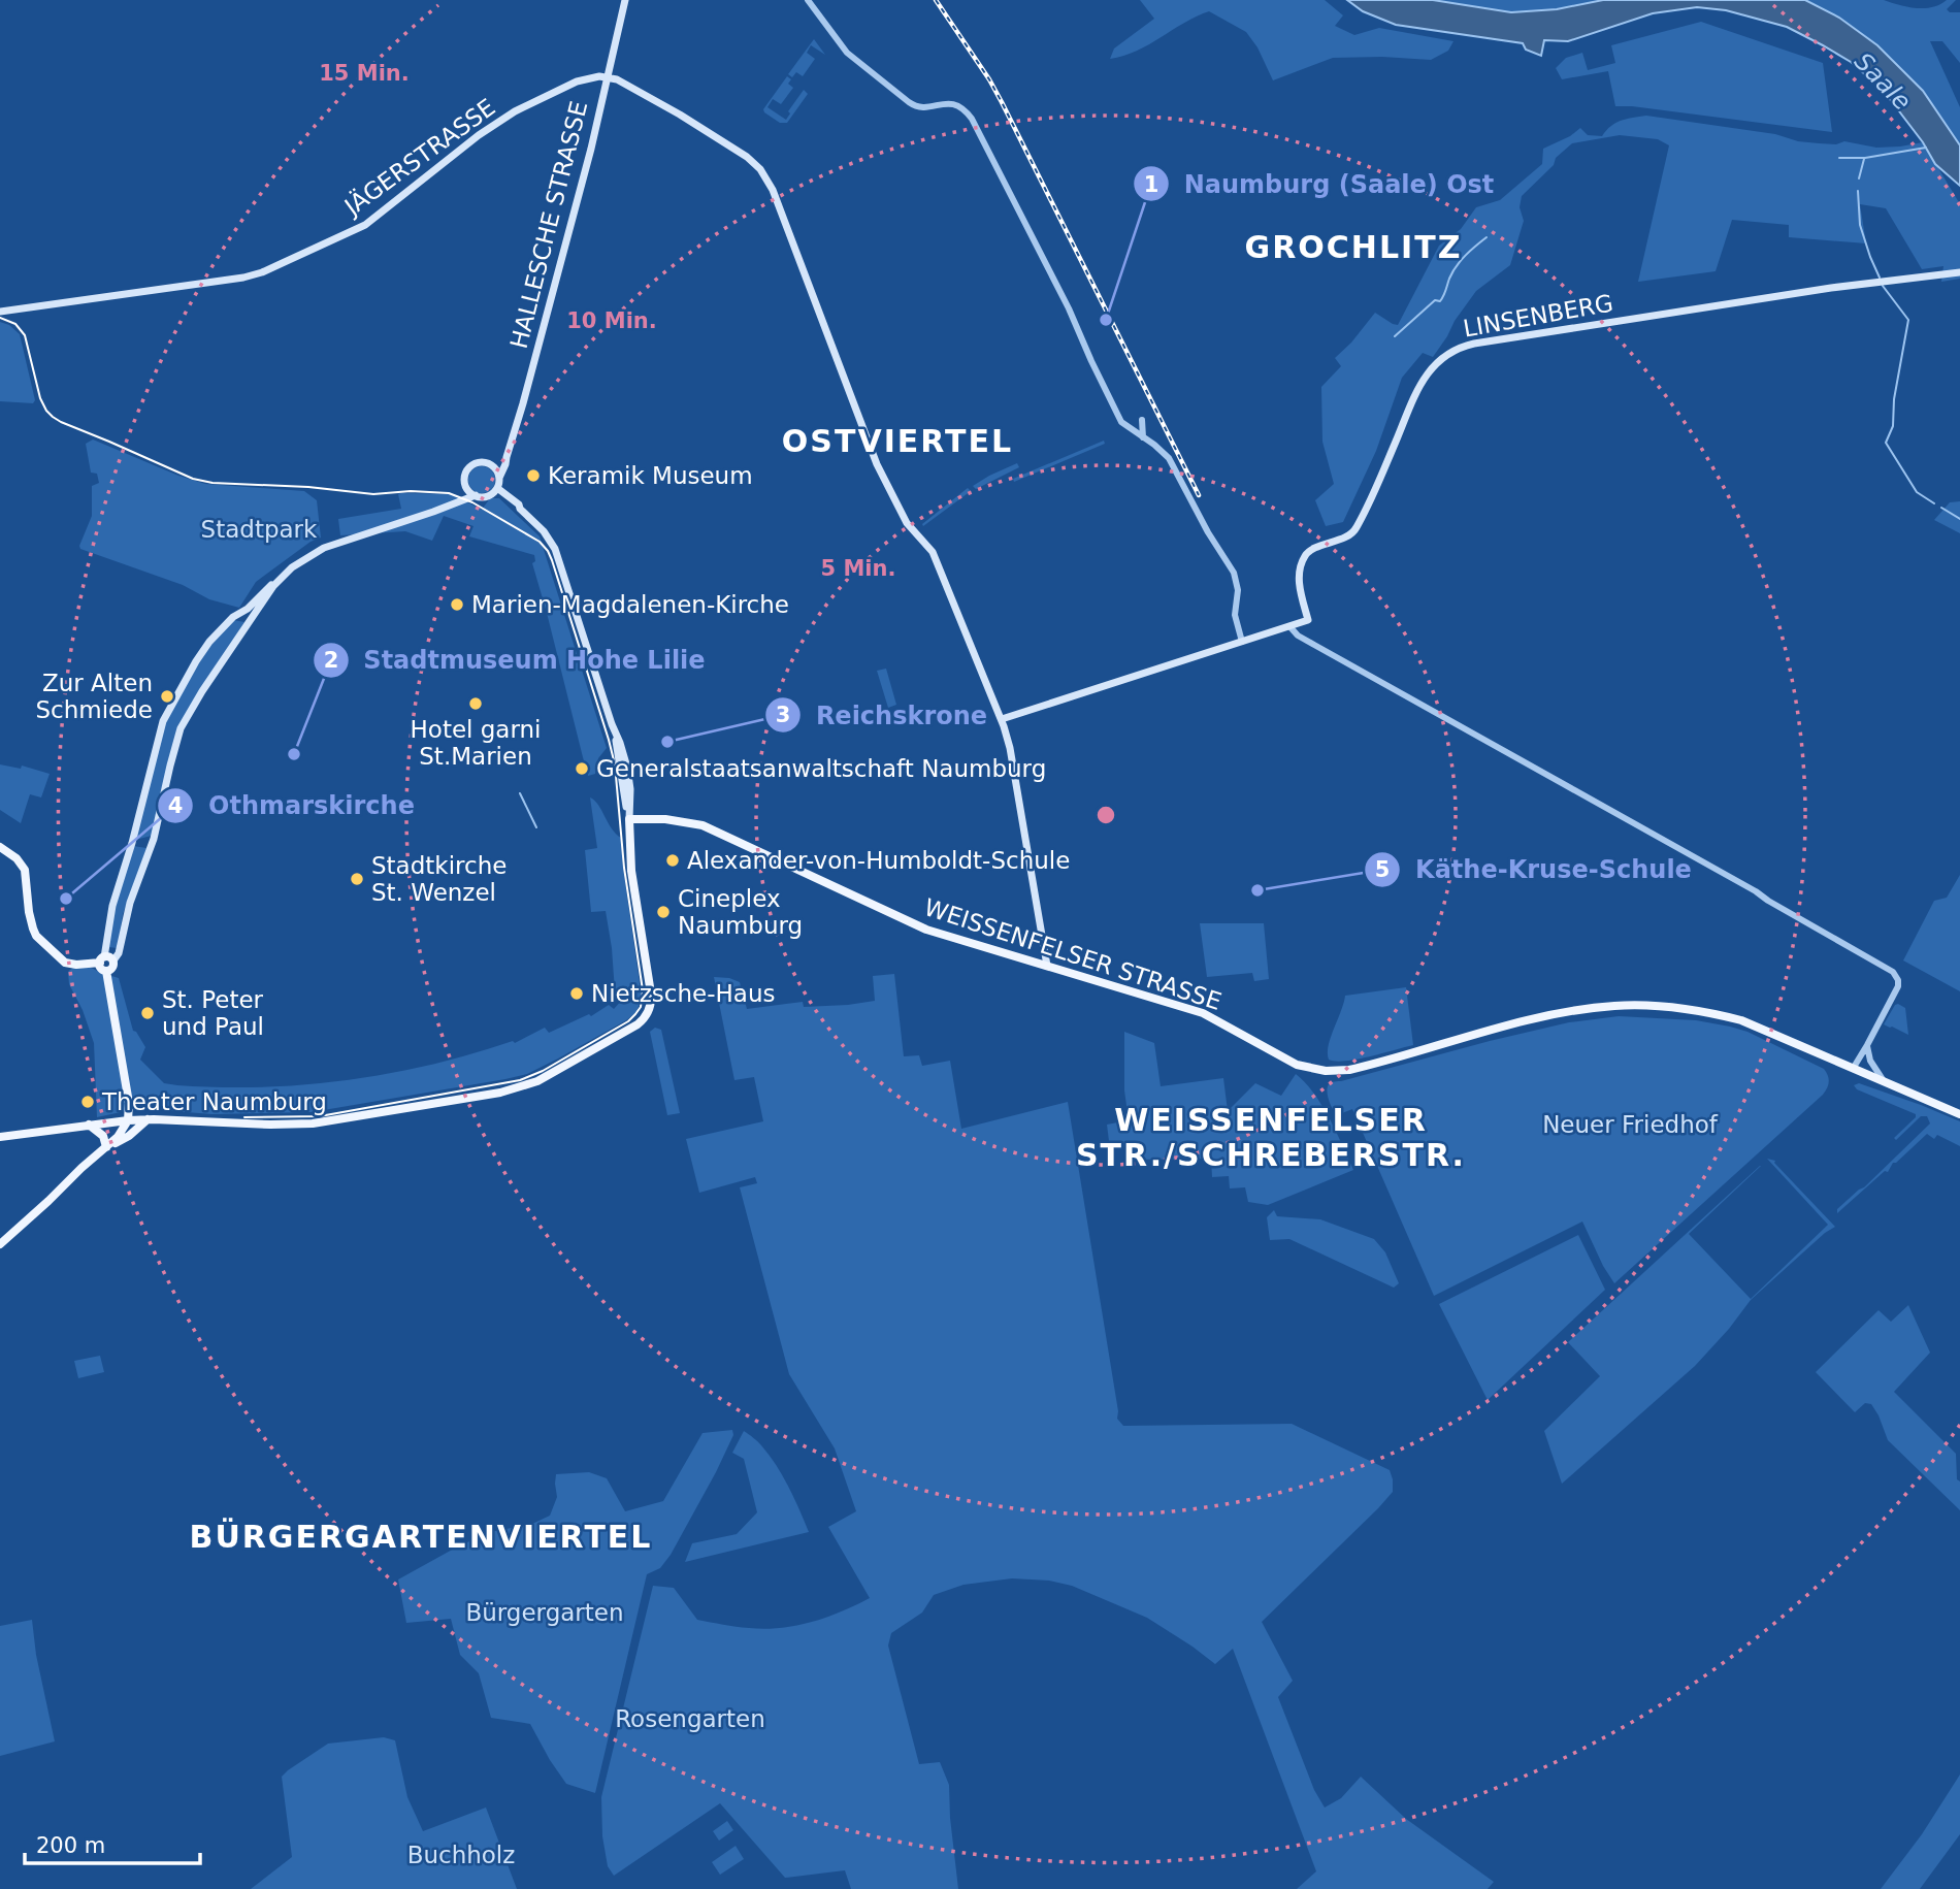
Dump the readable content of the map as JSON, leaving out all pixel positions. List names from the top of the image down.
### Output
{
  "streets": {
    "main road": [
      "JÄGERSTRASSE",
      "HALLESCHE STRASSE",
      "LINSENBERG",
      "WEISSENFELSER STRASSE"
    ]
  },
  "crossings": [
    ["JÄGERSTRASSE", "HALLESCHE STRASSE"]
  ],
  "districts": [
    "GROCHLITZ",
    "OSTVIERTEL",
    "WEISSENFELSER STR./SCHREBERSTR.",
    "BÜRGERGARTENVIERTEL"
  ],
  "water": ["Saale"],
  "parks": [
    "Stadtpark",
    "Neuer Friedhof",
    "Bürgergarten",
    "Rosengarten",
    "Buchholz"
  ],
  "places": [
    "Naumburg (Saale) Ost",
    "Keramik Museum",
    "Marien-Magdalenen-Kirche",
    "Zur Alten Schmiede",
    "Hotel garni St.Marien",
    "Reichskrone",
    "Stadtmuseum Hohe Lilie",
    "Generalstaatsanwaltschaft Naumburg",
    "Alexander-von-Humboldt-Schule",
    "Stadtkirche St. Wenzel",
    "Käthe-Kruse-Schule",
    "Othmarskirche",
    "Cineplex Naumburg",
    "Nietzsche-Haus",
    "St. Peter und Paul",
    "Theater Naumburg"
  ],
  "scale_bar": "200 m",
  "rings": ["15 Min.", "10 Min.", "5 Min."]
}
